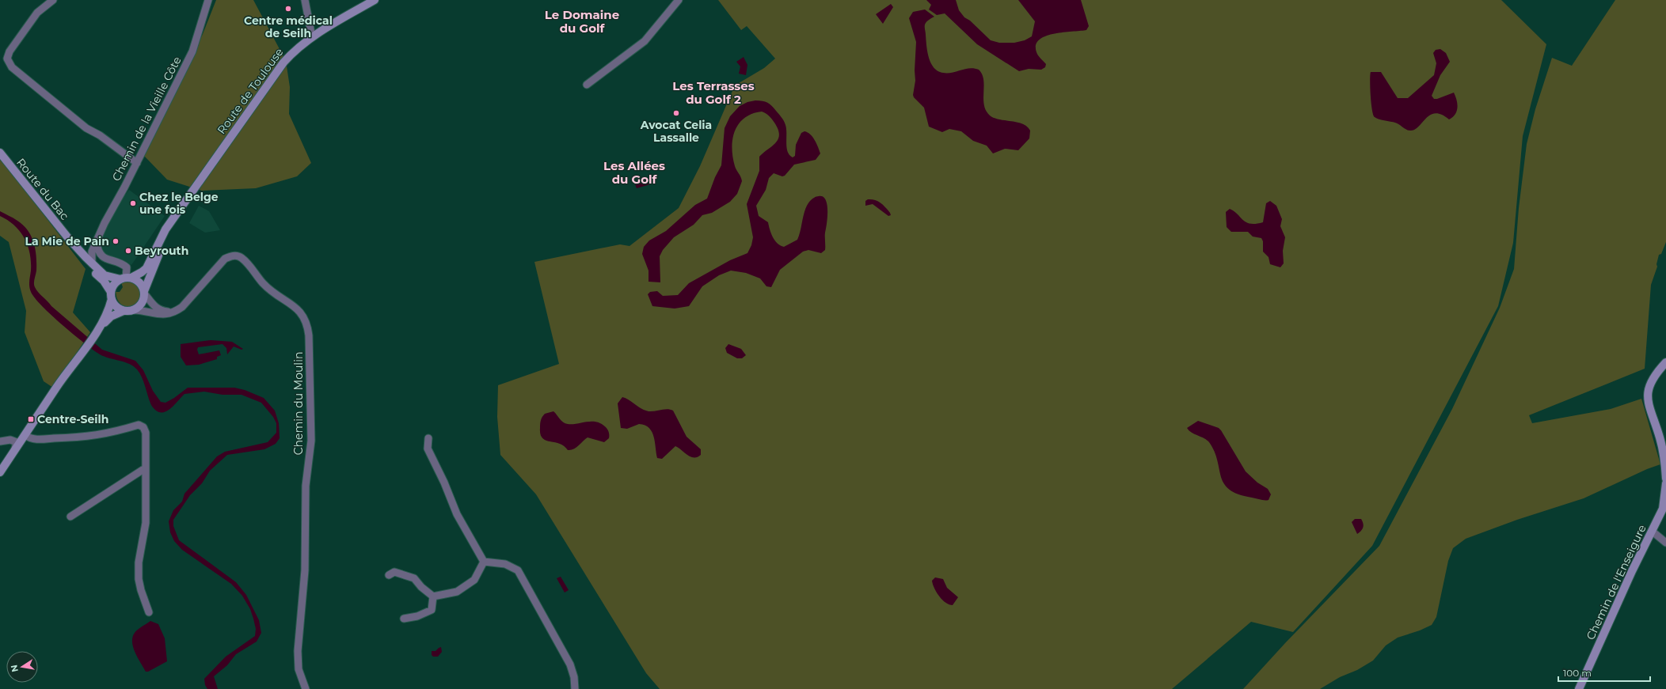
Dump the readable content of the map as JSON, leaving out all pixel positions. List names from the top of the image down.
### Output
{
  "streets": {
    "main road": ["Route de Toulouse", "Route du Bac", "Chemin de l'Enseigure"],
    "street": ["Chemin de la Vieille Côte", "Chemin du Moulin"]
  },
  "crossings": [
    ["Route de Toulouse", "Route du Bac"],
    ["Chemin de la Vieille Côte", "Route du Bac"]
  ],
  "districts": ["Le Domaine du Golf", "Les Terrasses du Golf 2", "Les Allées du Golf"],
  "places": {
    "other": [
      "Centre médical de Seilh",
      "Avocat Celia Lassalle",
      "Chez le Belge une fois",
      "La Mie de Pain",
      "Beyrouth"
    ],
    "transit": ["Centre-Seilh"]
  },
  "scale_bar": "100 m",
  "north": "left"
}
